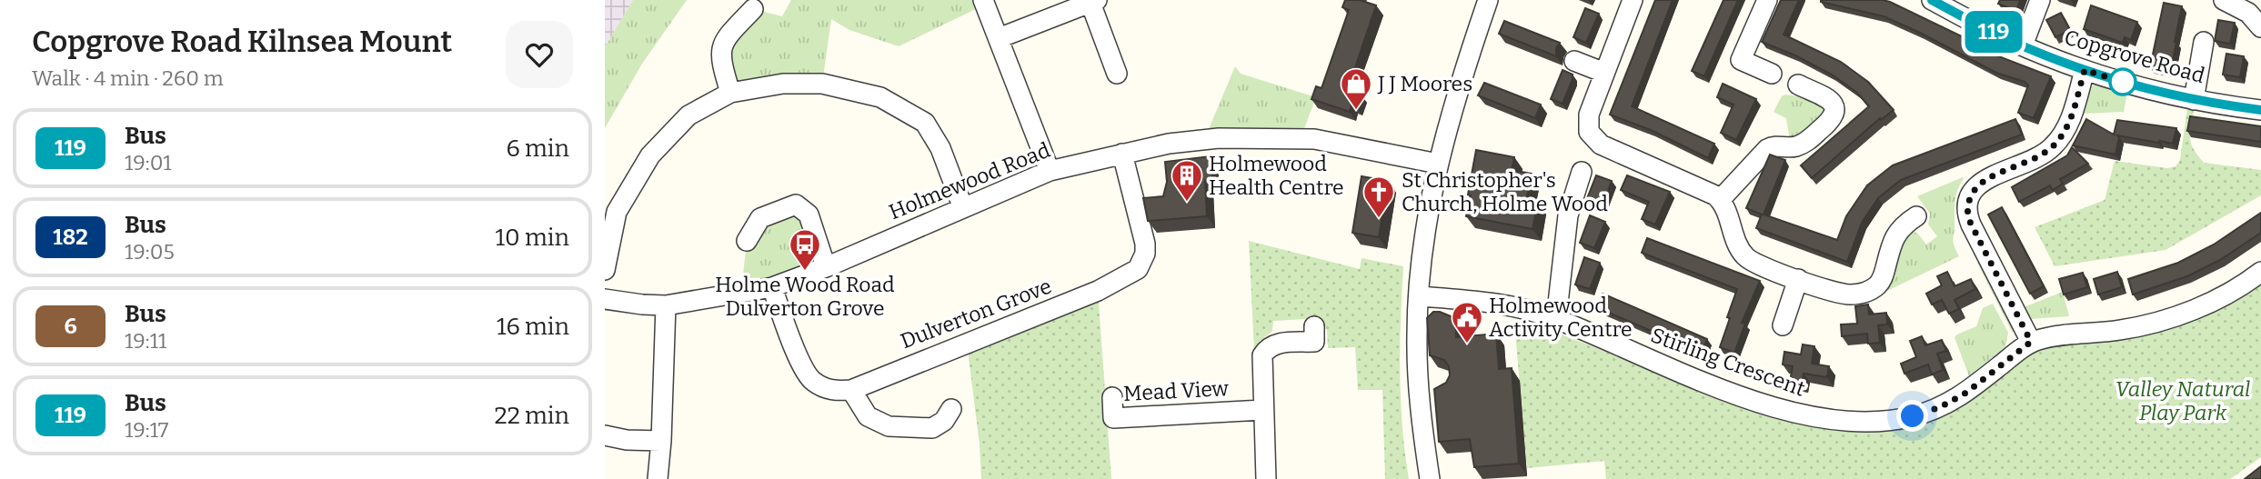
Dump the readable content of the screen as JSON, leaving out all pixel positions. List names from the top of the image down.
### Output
{
  "streets": {
    "street": [
      "Copgrove Road",
      "Holmewood Road",
      "Dulverton Grove",
      "Stirling Crescent",
      "Mead View"
    ]
  },
  "crossings": [
    ["Holmewood Road", "Dulverton Grove"]
  ],
  "parks": ["Valley Natural Play Park"],
  "places": {
    "shop": ["J J Moores"],
    "building": ["Holmewood Health Centre"],
    "church": ["St Christopher's Church, Holme Wood"],
    "bus stop": ["Holme Wood Road Dulverton Grove"],
    "public building": ["Holmewood Activity Centre"]
  },
  "lines": ["bus line 119"],
  "page": {
    "heading": ["Copgrove Road Kilnsea Mount", "Walk · 4 min · 260 m"],
    "on_map": "119",
    "list": [
      {
        "mark": "119",
        "name": "Bus",
        "note": "19:01",
        "value": "6 min"
      },
      {
        "mark": "182",
        "name": "Bus",
        "note": "19:05",
        "value": "10 min"
      },
      {
        "mark": "6",
        "name": "Bus",
        "note": "19:11",
        "value": "16 min"
      },
      {
        "mark": "119",
        "name": "Bus",
        "note": "19:17",
        "value": "22 min"
      }
    ]
  }
}
